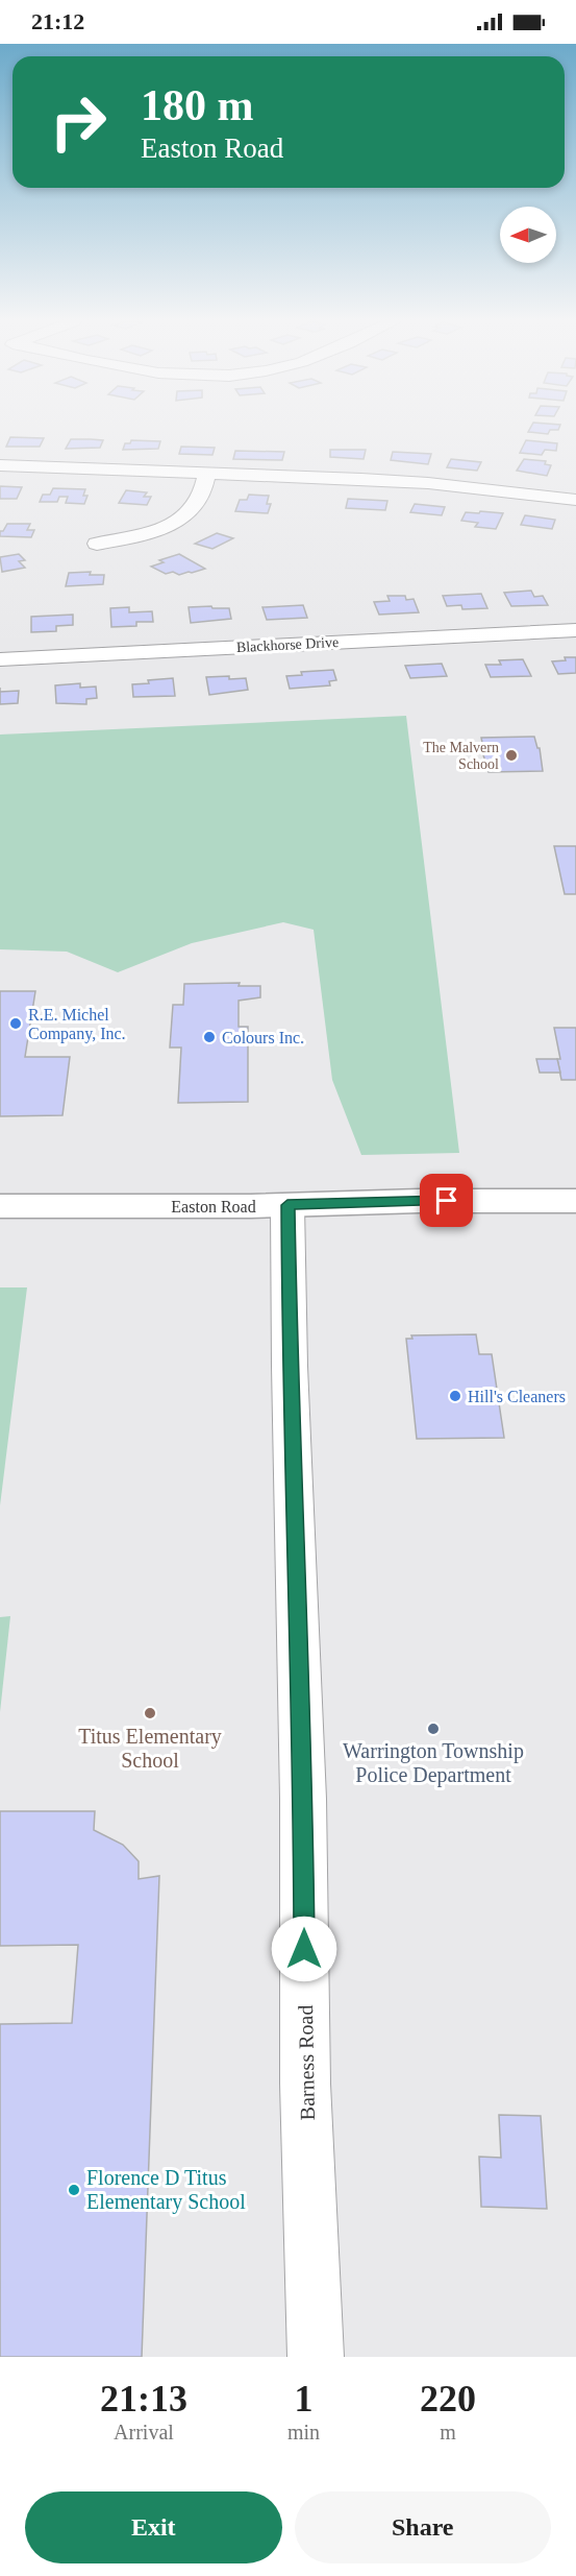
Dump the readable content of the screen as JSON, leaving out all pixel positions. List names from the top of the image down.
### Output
{
  "streets": {
    "highway": ["Easton Road"],
    "street": ["Blackhorse Drive", "Barness Road"]
  },
  "crossings": [
    ["Easton Road", "Barness Road"]
  ],
  "places": [
    "The Malvern School",
    "R.E. Michel Company, Inc.",
    "Colours Inc.",
    "Hill's Cleaners",
    "Titus Elementary School",
    "Warrington Township Police Department",
    "Florence D Titus Elementary School"
  ],
  "north": "left",
  "page": {
    "status": "21:12",
    "turn": ["180 m", "Easton Road"],
    "eta": [
      "21:13",
      "Arrival",
      "1",
      "min",
      "220",
      "m"
    ],
    "buttons": ["Exit", "Share"]
  }
}
